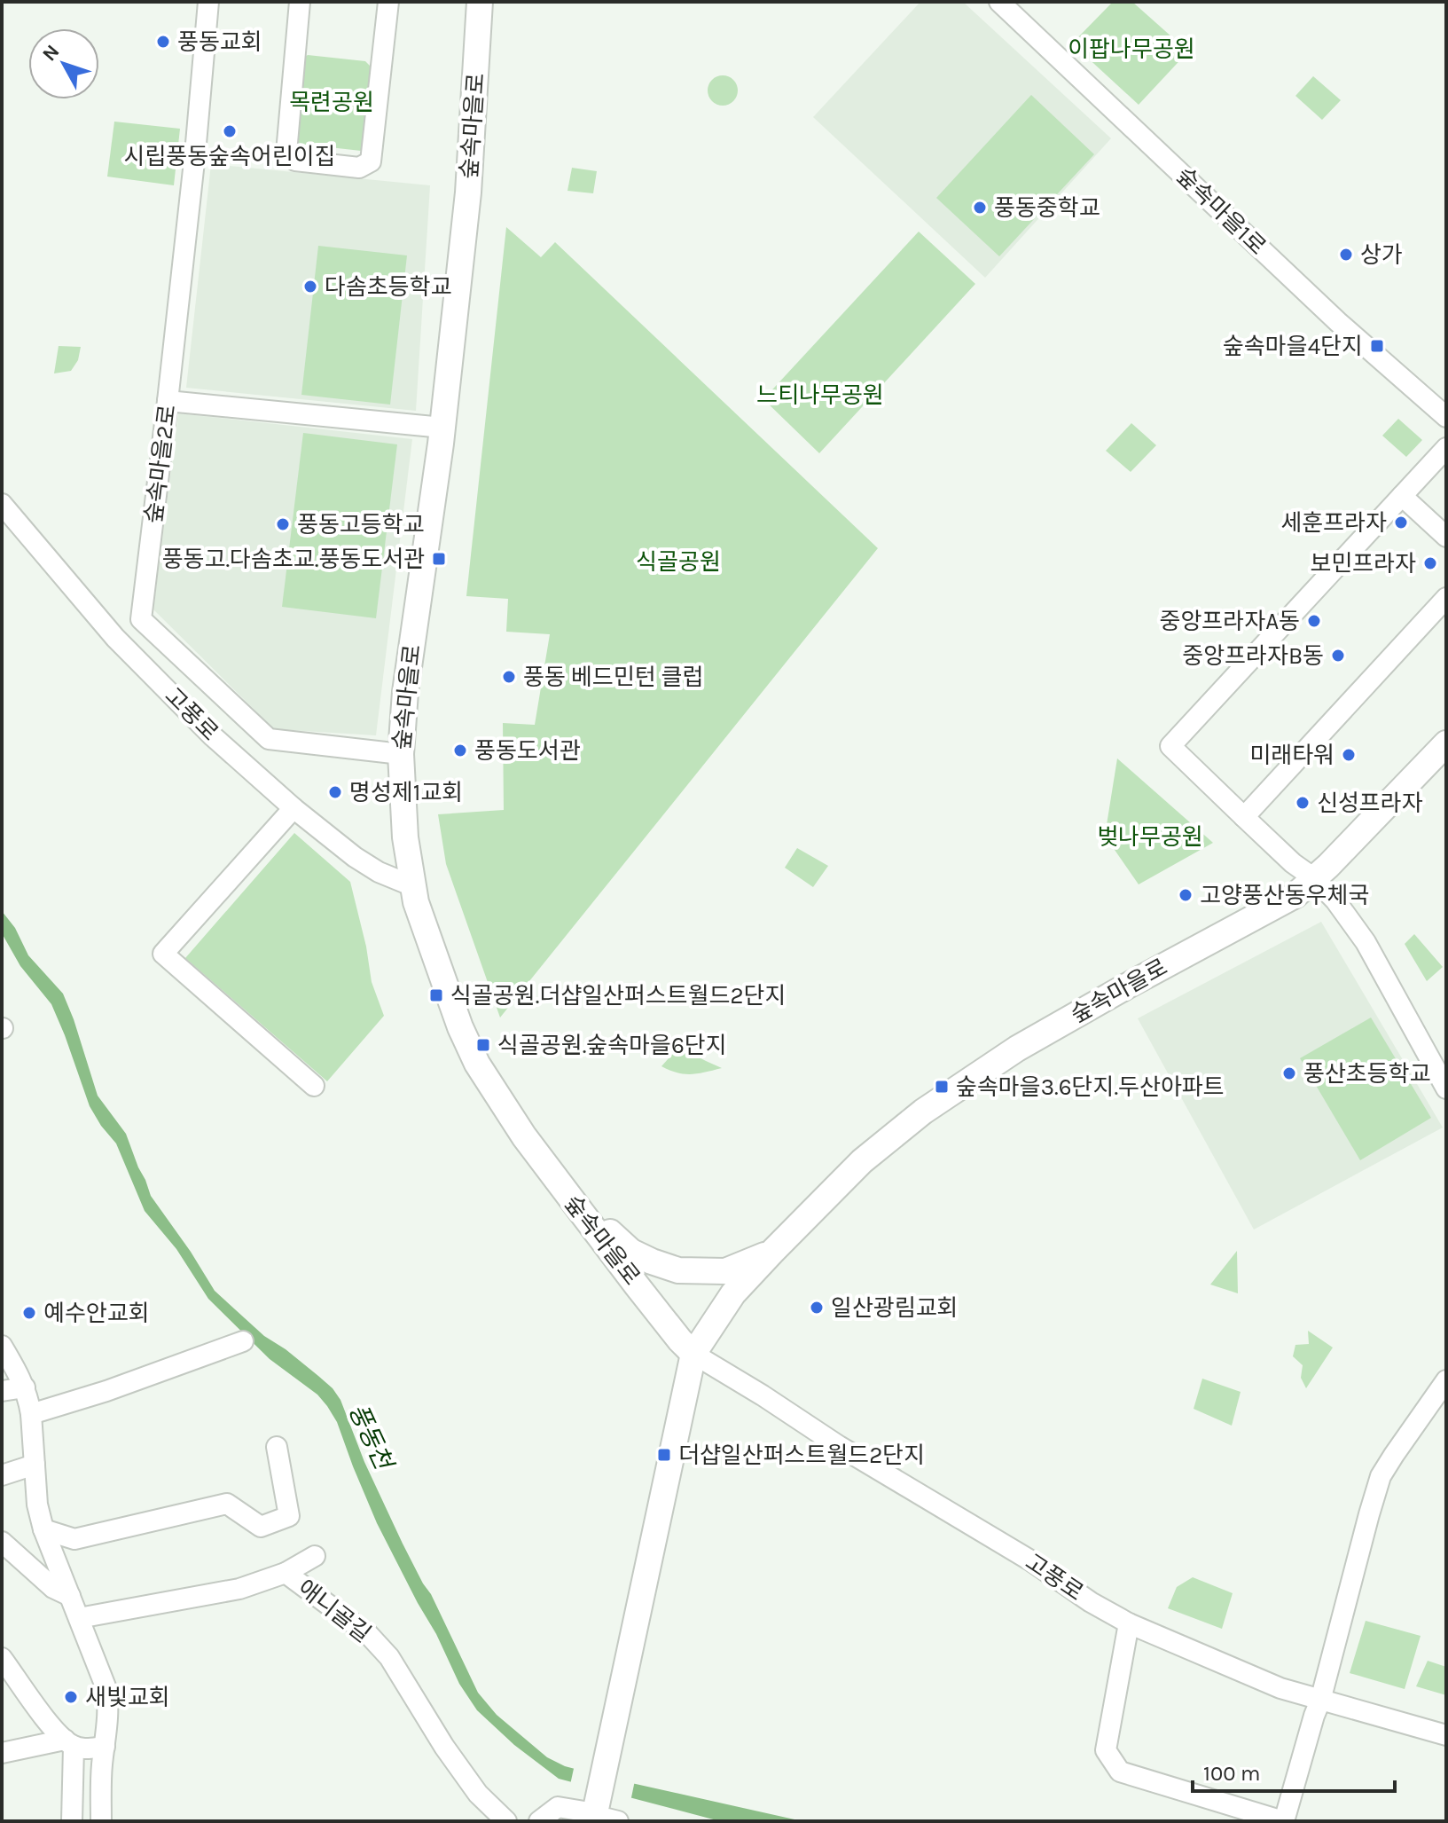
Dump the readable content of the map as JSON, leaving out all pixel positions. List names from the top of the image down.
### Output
{
  "streets": {
    "main road": ["숲속마을로"],
    "street": [
      "숲속마을1로",
      "숲속마을2로",
      "고풍로",
      "애니골길"
    ]
  },
  "crossings": [
    ["숲속마을로", "숲속마을2로"],
    ["숲속마을로", "고풍로"]
  ],
  "water": ["풍동천"],
  "parks": [
    "이팝나무공원",
    "목련공원",
    "느티나무공원",
    "식골공원",
    "벚나무공원"
  ],
  "places": {
    "other": [
      "풍동교회",
      "시립풍동숲속어린이집",
      "풍동중학교",
      "상가",
      "다솜초등학교",
      "세훈프라자",
      "풍동고등학교",
      "보민프라자",
      "중앙프라자A동",
      "중앙프라자B동",
      "풍동 베드민턴 클럽",
      "풍동도서관",
      "미래타워",
      "명성제1교회",
      "신성프라자",
      "고양풍산동우체국",
      "풍산초등학교",
      "일산광림교회",
      "예수안교회",
      "새빛교회"
    ],
    "transit": [
      "숲속마을4단지",
      "풍동고.다솜초교.풍동도서관",
      "식골공원.더샵일산퍼스트월드2단지",
      "식골공원.숲속마을6단지",
      "숲속마을3.6단지.두산아파트",
      "더샵일산퍼스트월드2단지"
    ]
  },
  "scale_bar": "100 m",
  "north": "top left"
}
